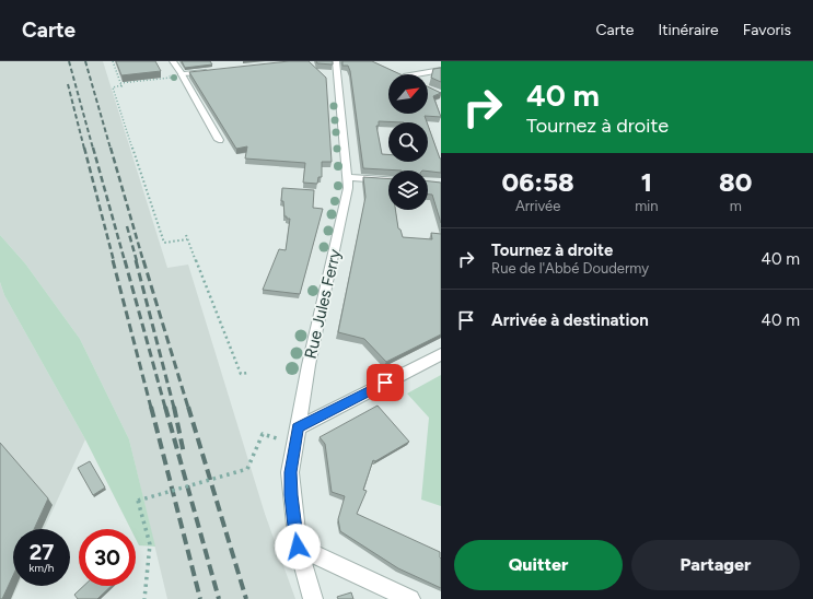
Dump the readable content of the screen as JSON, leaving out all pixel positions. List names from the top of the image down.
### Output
{
  "streets": {
    "street": ["Rue Jules Ferry"]
  },
  "north": "top right",
  "page": {
    "header": "Carte",
    "nav": ["Carte", "Itinéraire", "Favoris"],
    "turn": ["40 m", "Tournez à droite"],
    "eta": [
      "06:58",
      "Arrivée",
      "1",
      "min",
      "80",
      "m"
    ],
    "list": [
      {
        "name": "Tournez à droite",
        "note": "Rue de l'Abbé Doudermy",
        "value": "40 m"
      },
      {
        "name": "Arrivée à destination",
        "value": "40 m"
      }
    ],
    "speed": "27 km/h",
    "limit": "30",
    "buttons": ["Quitter", "Partager"]
  }
}
